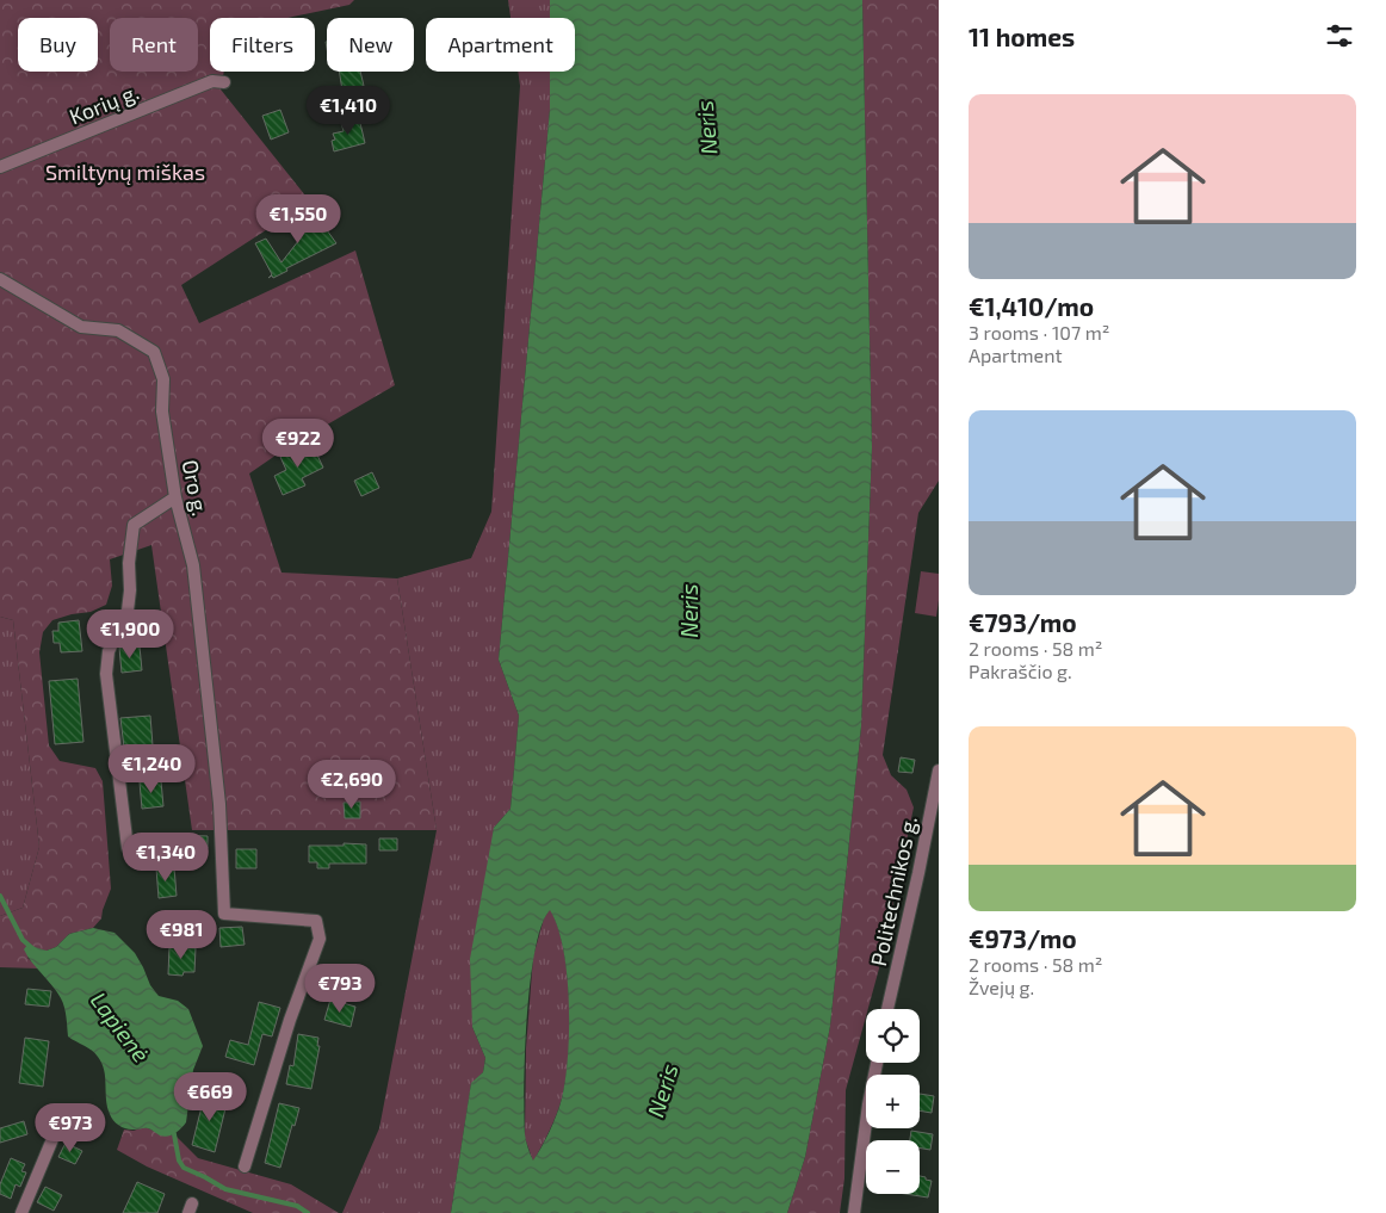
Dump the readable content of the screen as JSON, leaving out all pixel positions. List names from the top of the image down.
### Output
{
  "streets": {
    "street": ["Korių g.", "Oro g.", "Politechnikos g."]
  },
  "water": ["Neris", "Lapienė"],
  "parks": ["Smiltynų miškas"],
  "page": {
    "heading": "11 homes",
    "chip": [
      "Buy",
      "Rent",
      "Filters",
      "New",
      "Apartment"
    ],
    "list": [
      {
        "name": "€1,410/mo",
        "note": "3 rooms · 107 m² · Apartment"
      },
      {
        "name": "€793/mo",
        "note": "2 rooms · 58 m² · Pakraščio g."
      },
      {
        "name": "€973/mo",
        "note": "2 rooms · 58 m² · Žvejų g."
      }
    ],
    "price": [
      "€1,410",
      "€1,550",
      "€922",
      "€1,900",
      "€1,240",
      "€2,690",
      "€1,340",
      "€981",
      "€793",
      "€669",
      "€973"
    ],
    "map_buttons": ["+", "−"]
  }
}
